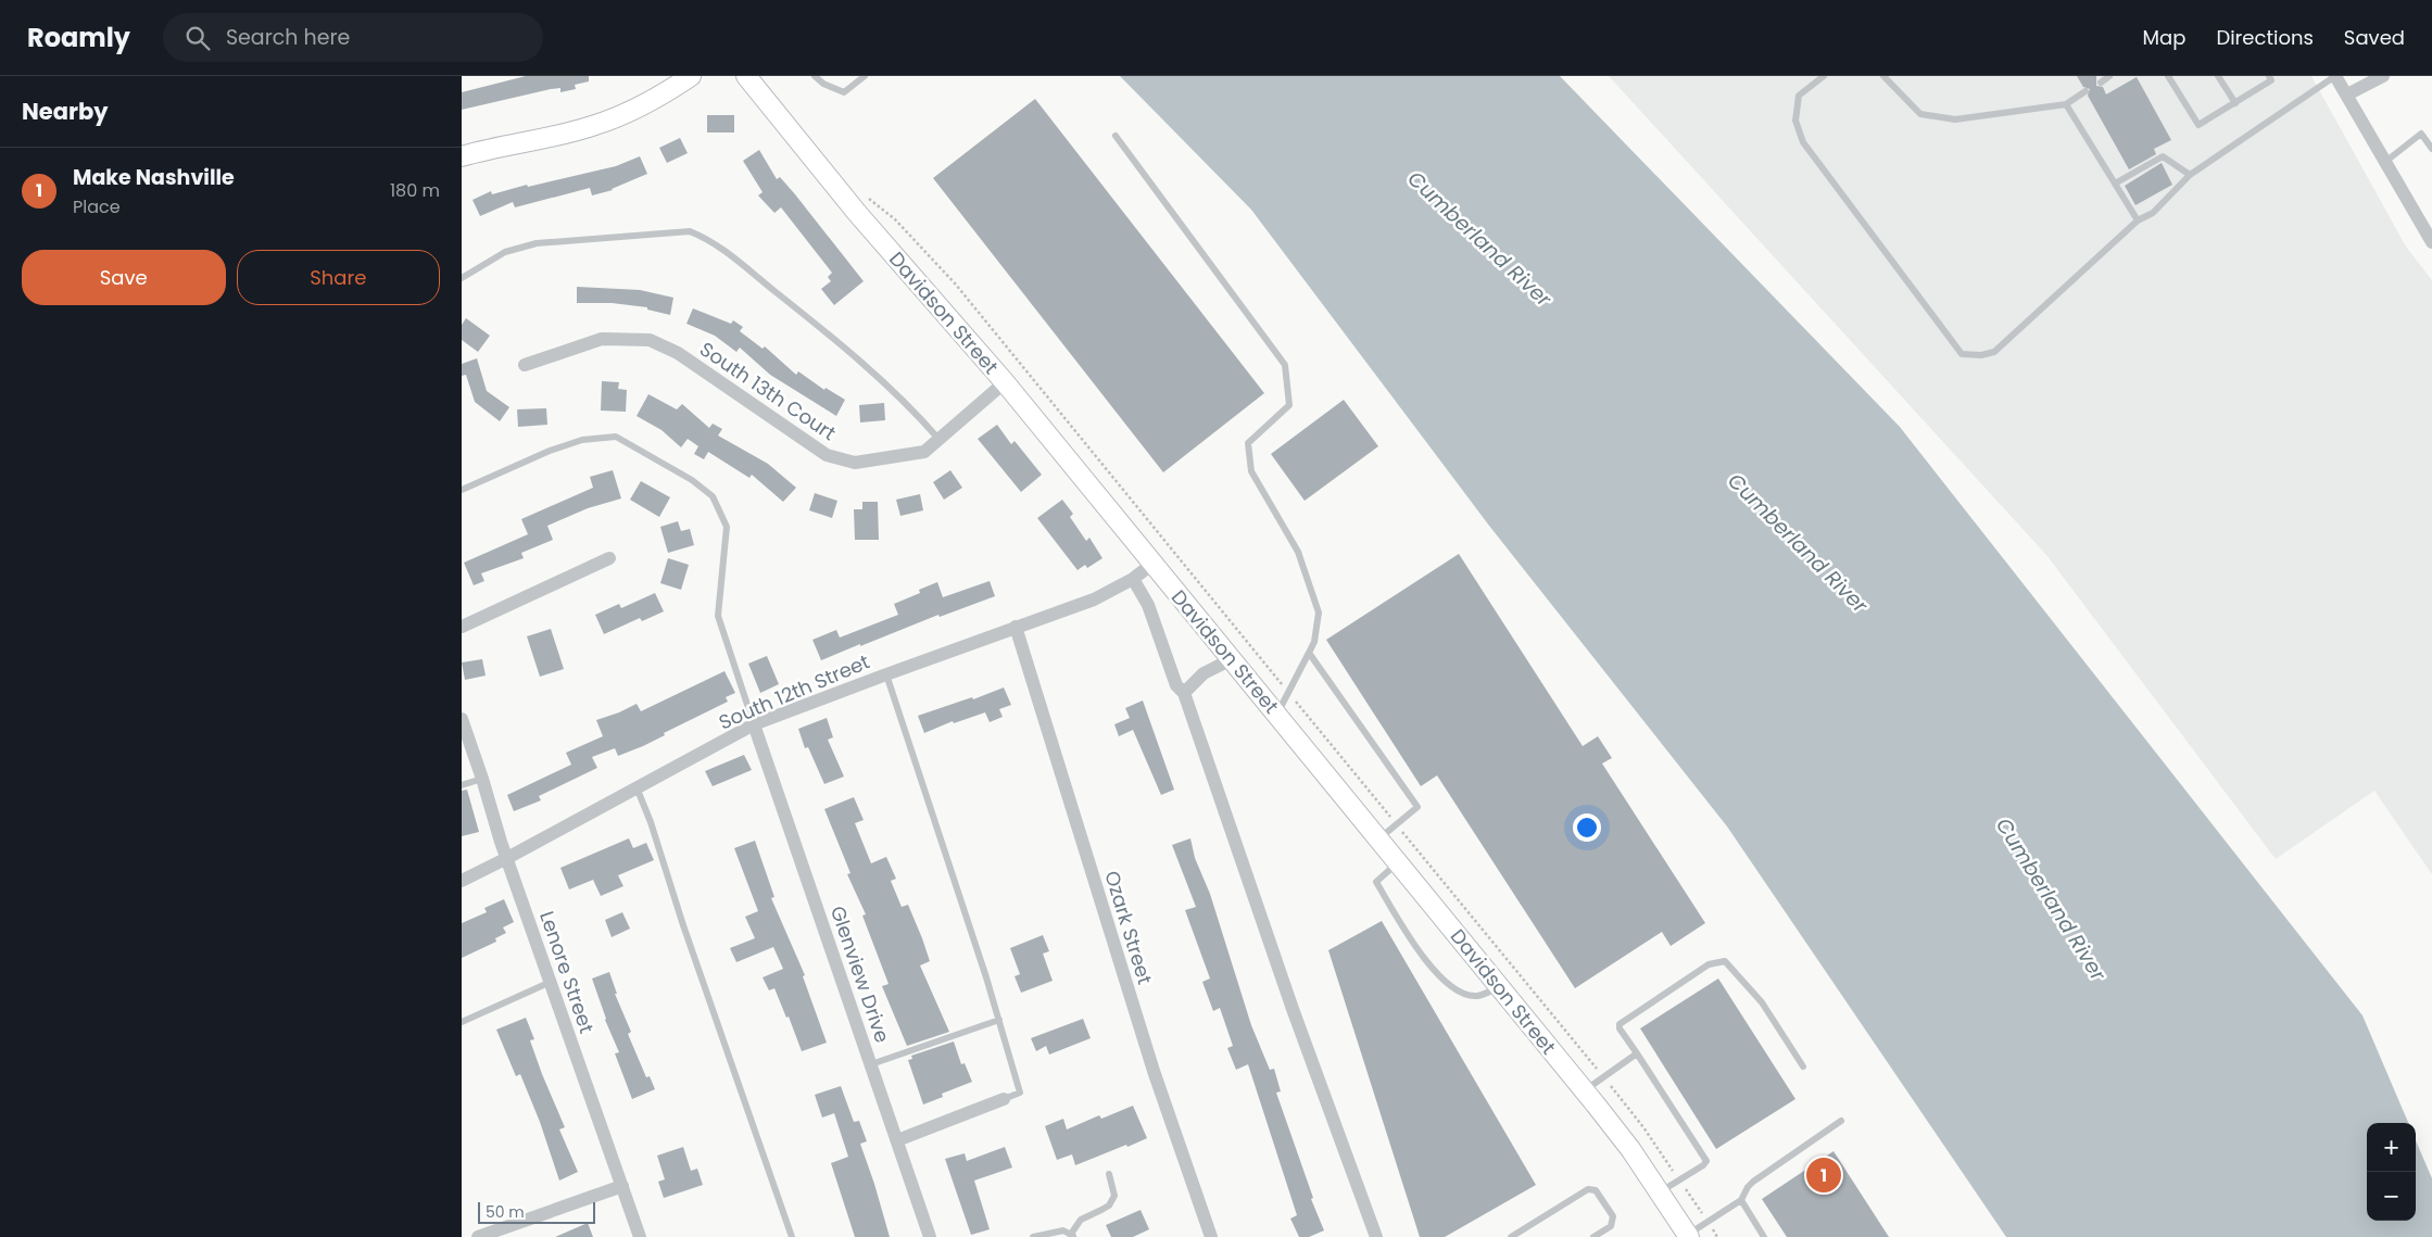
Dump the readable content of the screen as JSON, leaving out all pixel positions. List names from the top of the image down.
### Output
{
  "streets": {
    "street": [
      "Davidson Street",
      "South 13th Court",
      "South 12th Street",
      "Ozark Street",
      "Lenore Street",
      "Glenview Drive"
    ]
  },
  "crossings": [
    ["Davidson Street", "South 13th Court"],
    ["Davidson Street", "South 12th Street"],
    ["South 12th Street", "Ozark Street"],
    ["South 12th Street", "Lenore Street"],
    ["South 12th Street", "Glenview Drive"]
  ],
  "water": ["Cumberland River"],
  "scale_bar": "50 m",
  "page": {
    "header": "Roamly",
    "search": "Search here",
    "nav": ["Map", "Directions", "Saved"],
    "heading": "Nearby",
    "list": [
      {
        "mark": "1",
        "name": "Make Nashville",
        "note": "Place",
        "value": "180 m"
      }
    ],
    "buttons": ["Save", "Share"],
    "map_buttons": ["+", "−"],
    "pins": "1",
    "scale": "50 m"
  }
}
